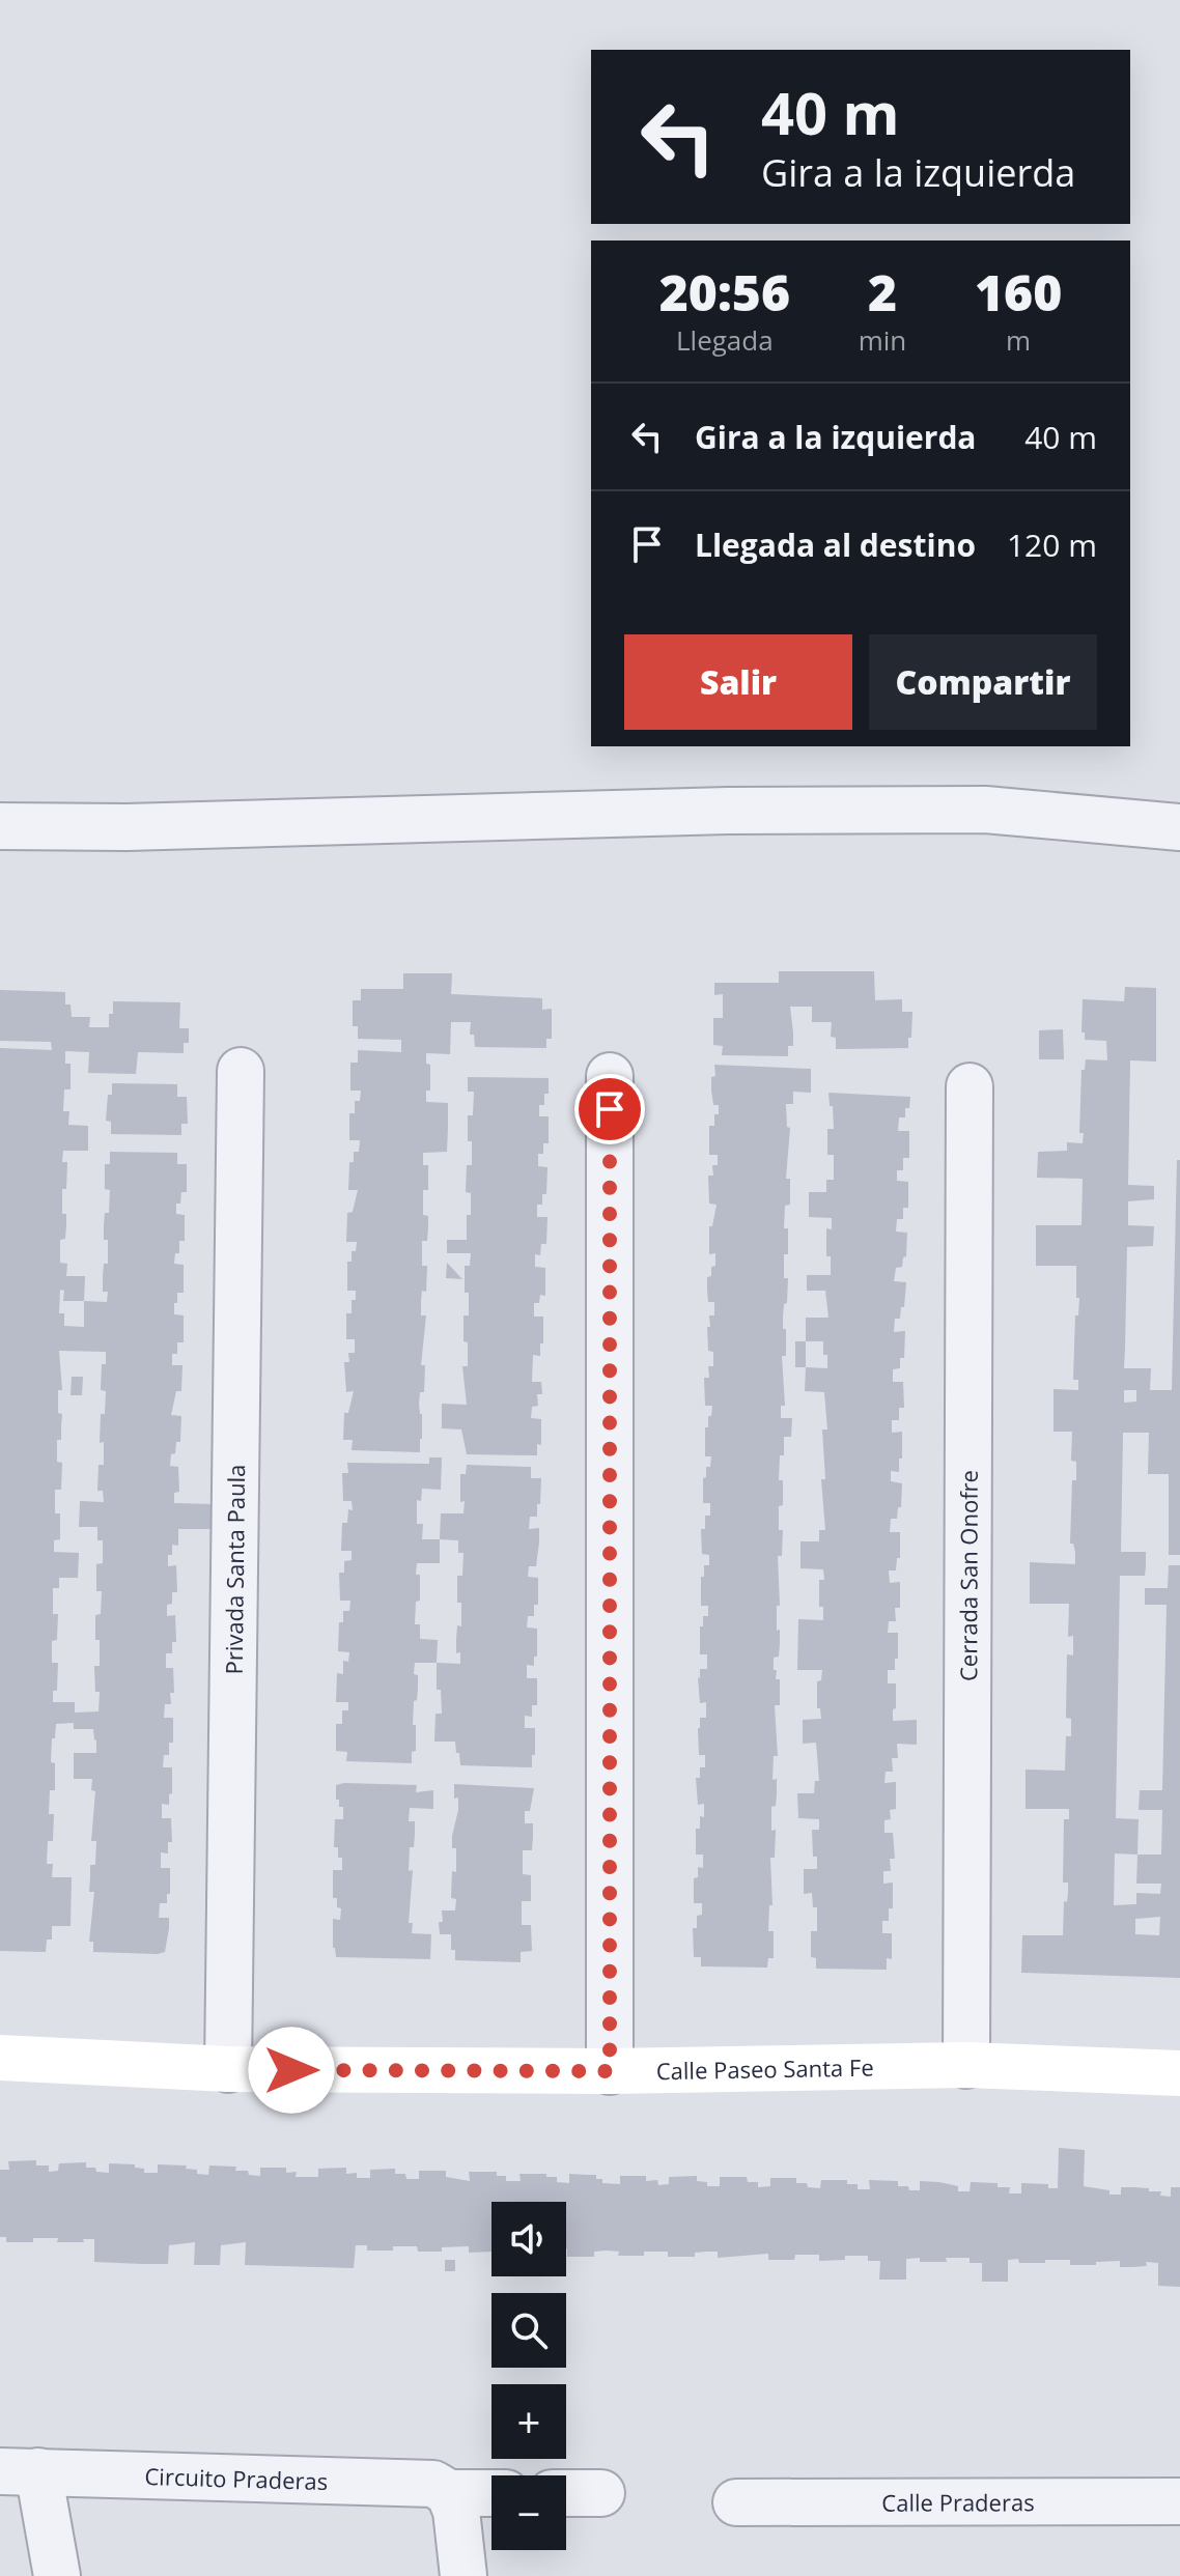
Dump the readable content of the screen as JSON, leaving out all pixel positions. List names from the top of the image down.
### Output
{
  "streets": {
    "street": [
      "Privada Santa Paula",
      "Cerrada San Onofre",
      "Calle Paseo Santa Fe",
      "Circuito Praderas",
      "Calle Praderas"
    ]
  },
  "crossings": [
    ["Privada Santa Paula", "Calle Paseo Santa Fe"],
    ["Cerrada San Onofre", "Calle Paseo Santa Fe"]
  ],
  "page": {
    "turn": ["40 m", "Gira a la izquierda"],
    "eta": [
      "20:56",
      "Llegada",
      "2",
      "min",
      "160",
      "m"
    ],
    "list": [
      {
        "name": "Gira a la izquierda",
        "value": "40 m"
      },
      {
        "name": "Llegada al destino",
        "value": "120 m"
      }
    ],
    "buttons": ["Salir", "Compartir"],
    "map_buttons": ["+", "−"]
  }
}
